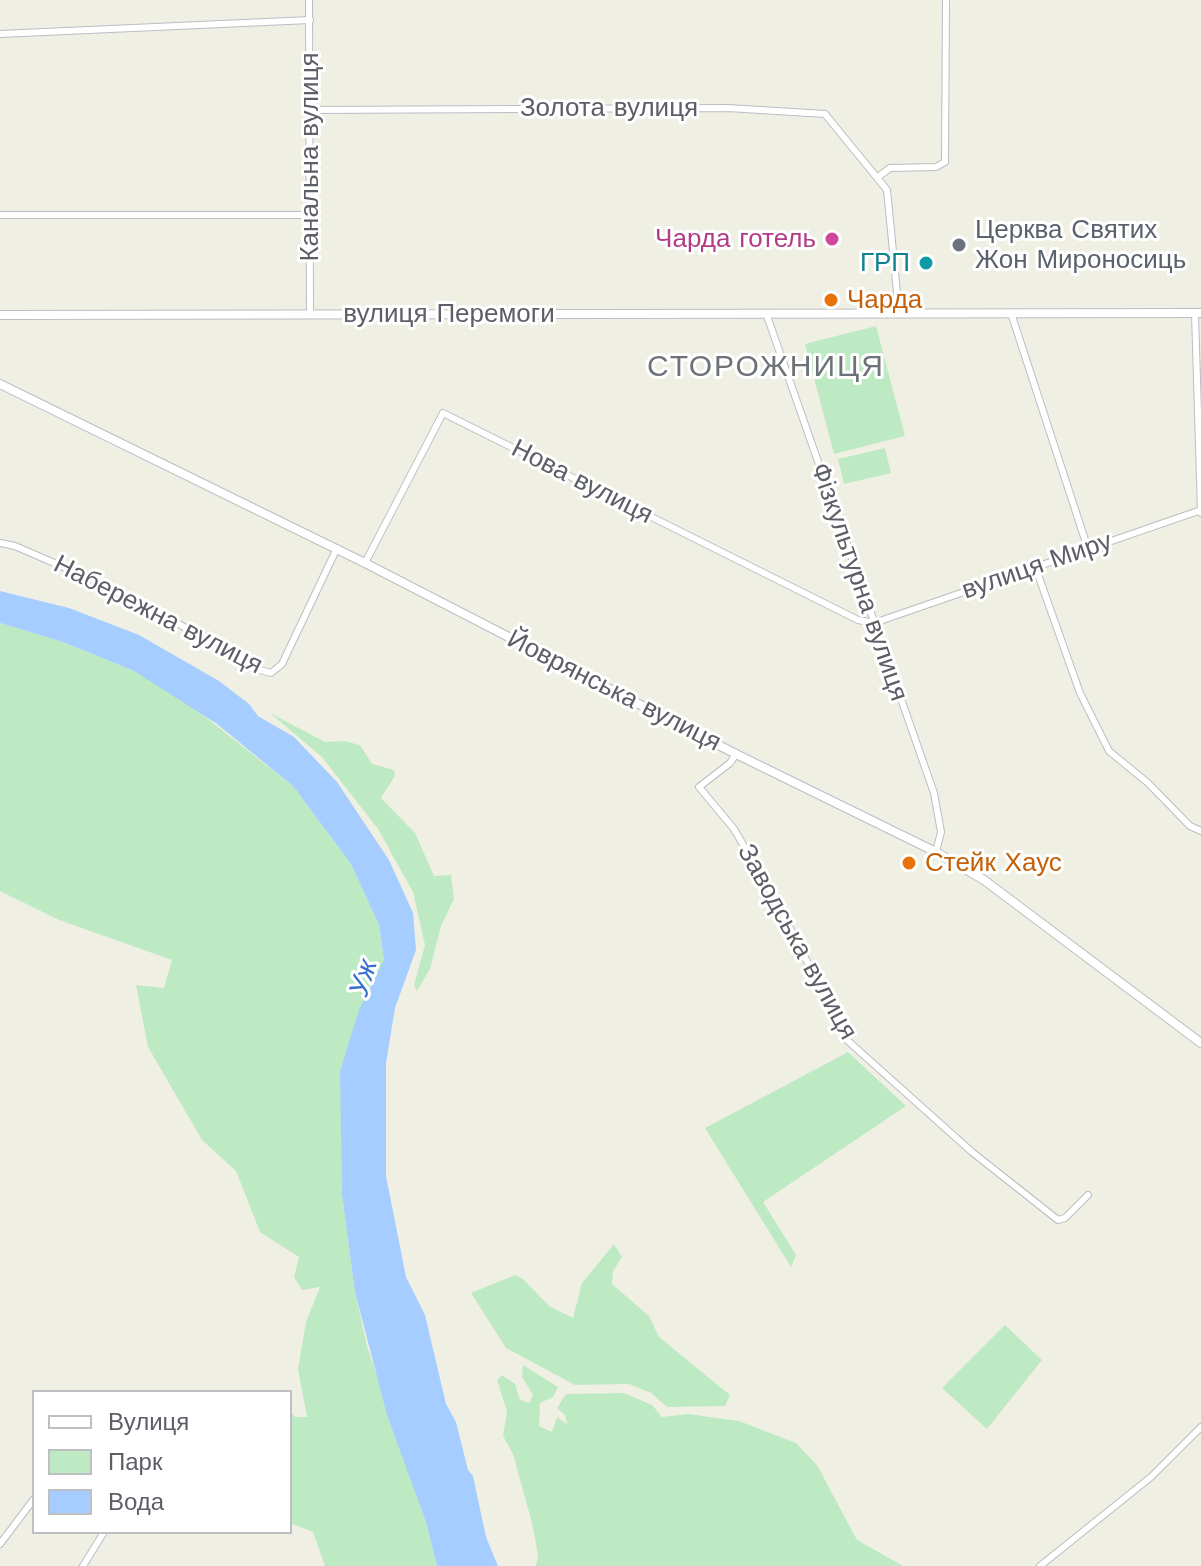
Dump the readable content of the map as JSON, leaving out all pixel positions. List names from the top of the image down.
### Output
{
  "streets": {
    "street": [
      "Золота вулиця",
      "Канальна вулиця",
      "вулиця Перемоги",
      "Нова вулиця",
      "вулиця Миру",
      "Фізкультурна вулиця",
      "Набережна вулиця",
      "Йоврянська вулиця",
      "Заводська вулиця"
    ]
  },
  "crossings": [
    ["Золота вулиця", "Канальна вулиця"],
    ["Канальна вулиця", "вулиця Перемоги"],
    ["вулиця Перемоги", "Фізкультурна вулиця"],
    ["Нова вулиця", "вулиця Миру"],
    ["Нова вулиця", "Фізкультурна вулиця"],
    ["Нова вулиця", "Йоврянська вулиця"],
    ["вулиця Миру", "Фізкультурна вулиця"],
    ["Фізкультурна вулиця", "Йоврянська вулиця"],
    ["Набережна вулиця", "Йоврянська вулиця"],
    ["Йоврянська вулиця", "Заводська вулиця"]
  ],
  "districts": ["СТОРОЖНИЦЯ"],
  "water": ["Уж"],
  "places": [
    "Чарда готель",
    "Церква Святих Жон Мироносиць",
    "ГРП",
    "Чарда",
    "Стейк Хаус"
  ],
  "legend": ["Вулиця", "Парк", "Вода"]
}
